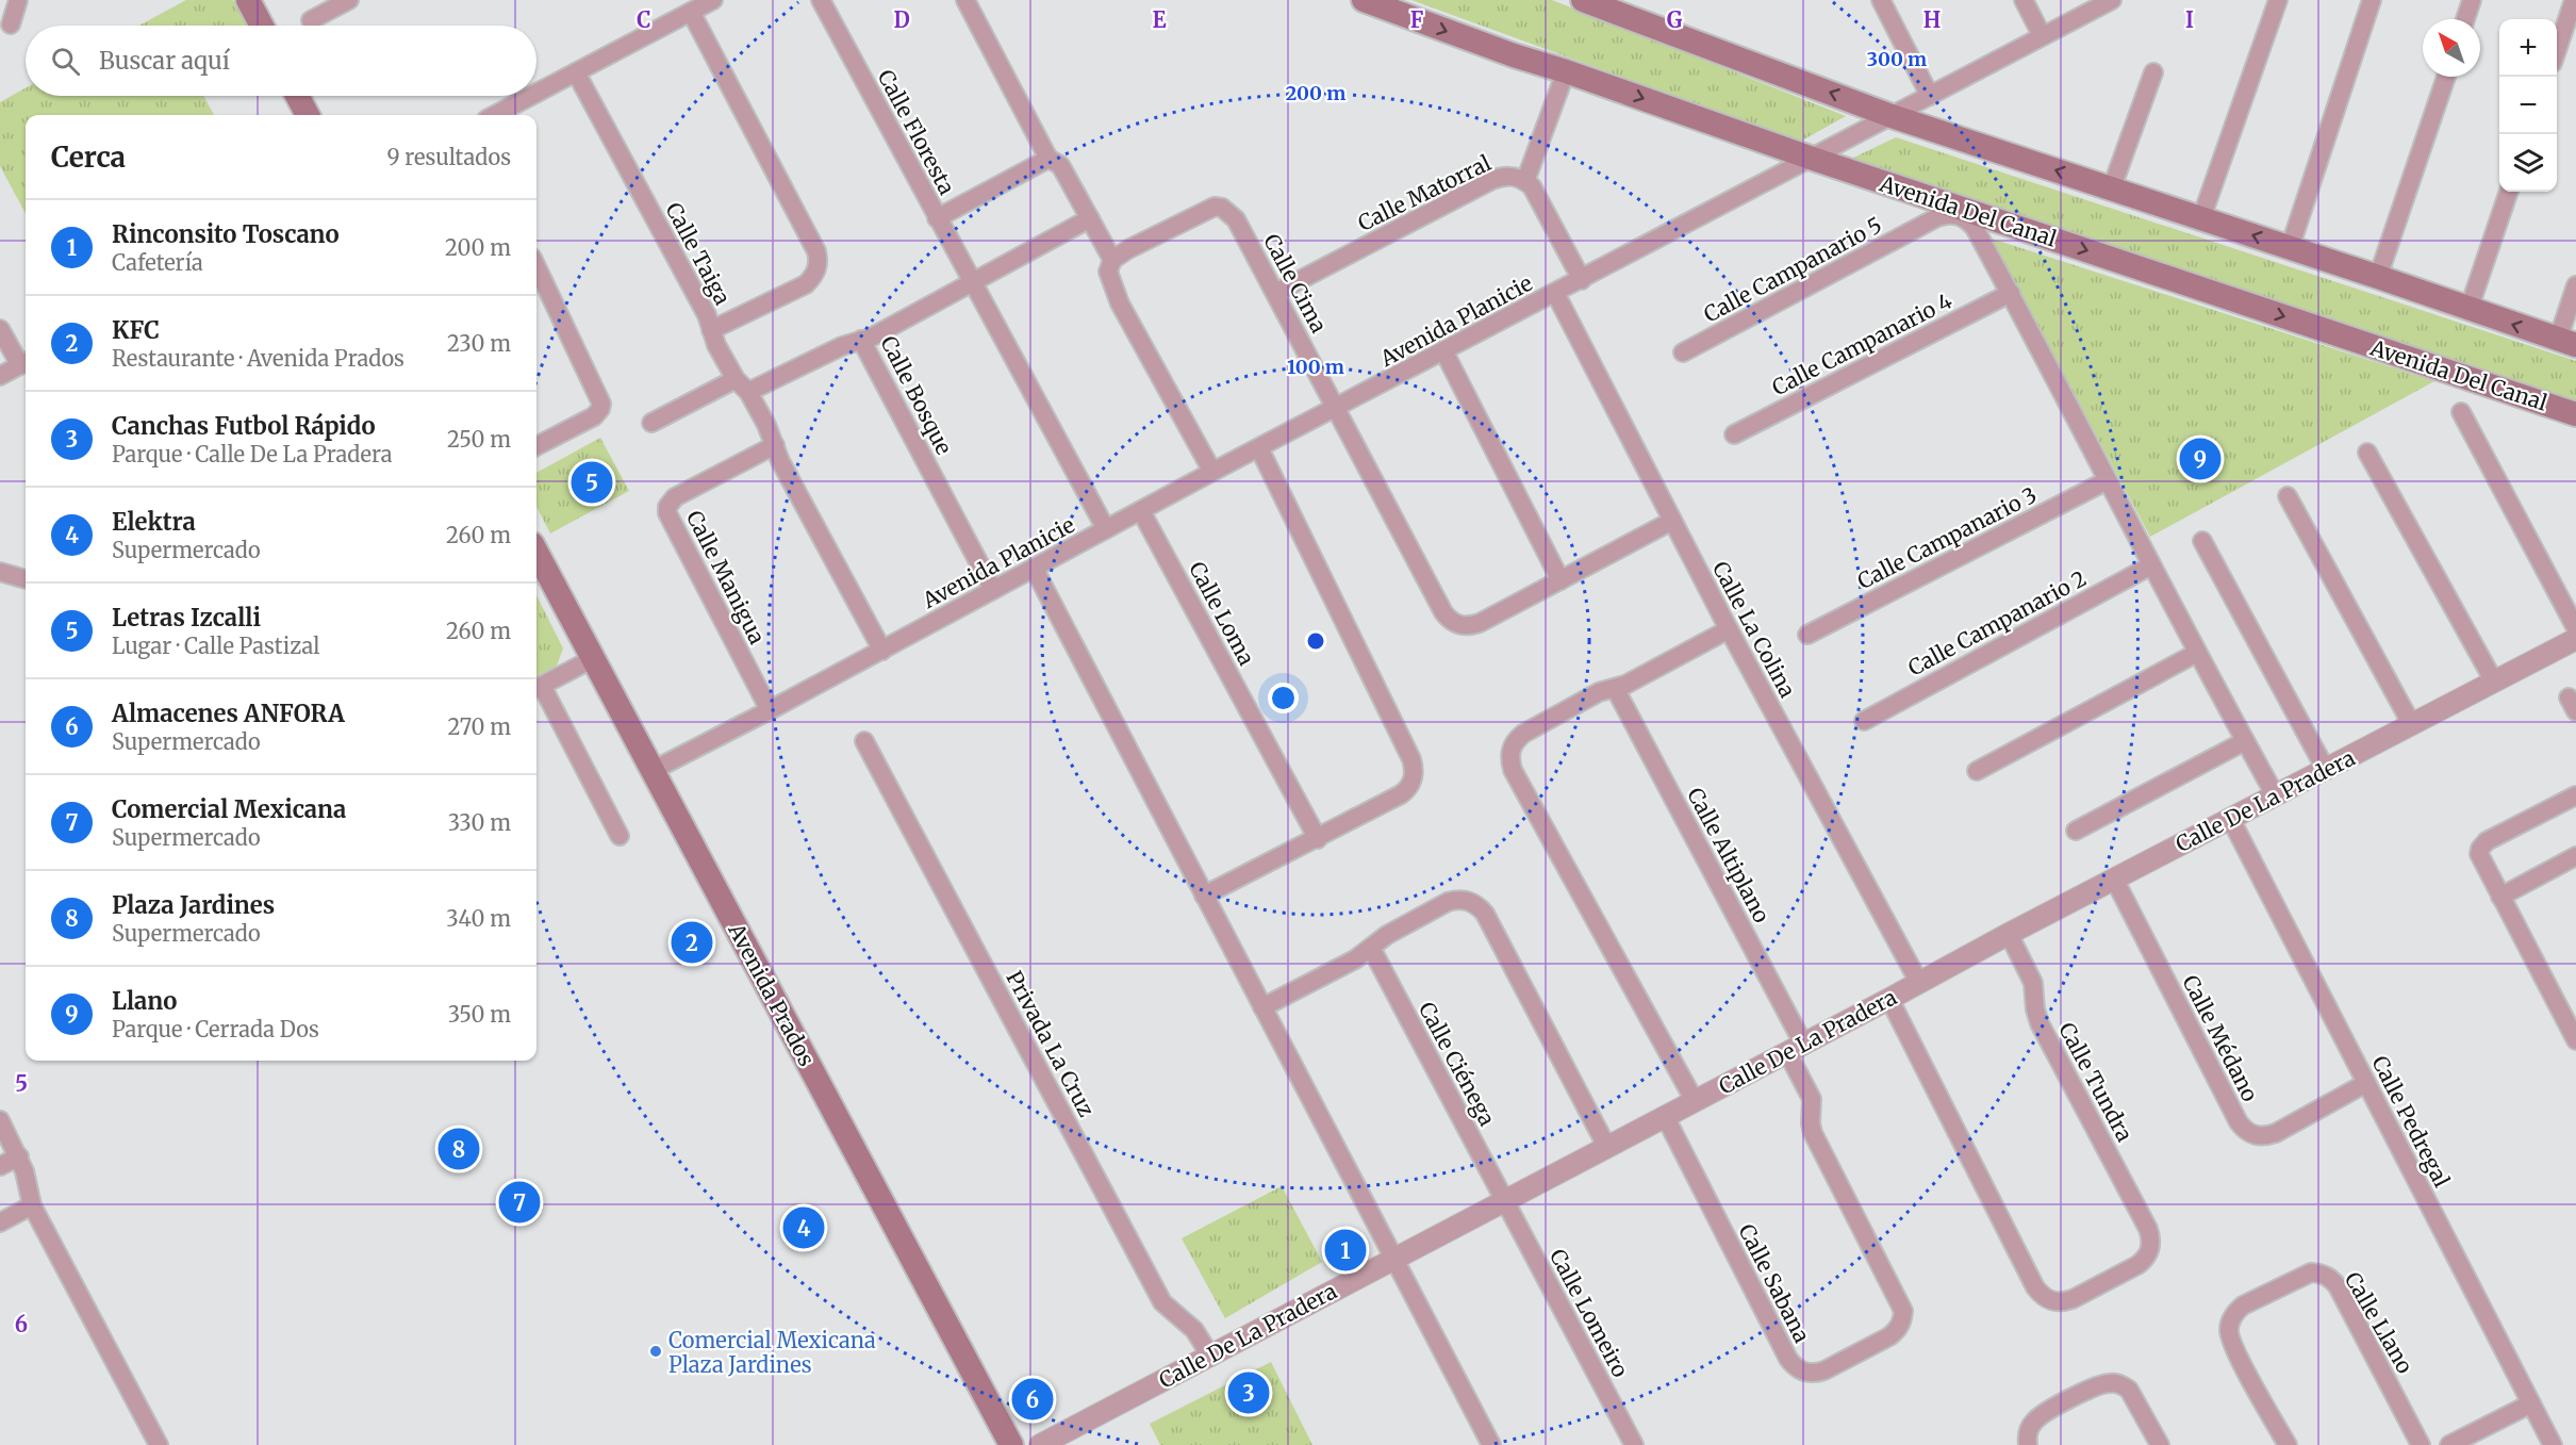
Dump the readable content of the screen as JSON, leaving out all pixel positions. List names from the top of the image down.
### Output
{
  "streets": {
    "main road": ["Avenida Del Canal", "Avenida Prados"],
    "street": [
      "Calle Floresta",
      "Calle Matorral",
      "Calle Taiga",
      "Calle Campanario 5",
      "Calle Cima",
      "Avenida Planicie",
      "Calle Campanario 4",
      "Calle Bosque",
      "Calle Campanario 3",
      "Calle Manigua",
      "Calle Loma",
      "Calle Campanario 2",
      "Calle La Colina",
      "Calle De La Pradera",
      "Calle Altiplano",
      "Calle Médano",
      "Privada La Cruz",
      "Calle Ciénega",
      "Calle Tundra",
      "Calle Pedregal",
      "Calle Sabana",
      "Calle Lomeiro",
      "Calle Llano"
    ]
  },
  "crossings": [
    ["Calle Matorral", "Calle Cima"],
    ["Avenida Del Canal", "Avenida Planicie"],
    ["Calle Campanario 5", "Calle Campanario 4"],
    ["Calle Cima", "Avenida Planicie"],
    ["Avenida Planicie", "Calle Bosque"],
    ["Avenida Planicie", "Calle Manigua"],
    ["Avenida Planicie", "Calle Loma"],
    ["Avenida Planicie", "Calle La Colina"],
    ["Avenida Planicie", "Avenida Prados"],
    ["Calle La Colina", "Calle De La Pradera"],
    ["Calle De La Pradera", "Calle Altiplano"],
    ["Calle De La Pradera", "Calle Médano"],
    ["Calle De La Pradera", "Privada La Cruz"],
    ["Calle De La Pradera", "Calle Ciénega"],
    ["Calle De La Pradera", "Calle Tundra"],
    ["Calle De La Pradera", "Calle Pedregal"],
    ["Calle De La Pradera", "Calle Sabana"],
    ["Calle De La Pradera", "Calle Lomeiro"],
    ["Calle Altiplano", "Calle Sabana"],
    ["Calle Médano", "Calle Pedregal"],
    ["Calle Ciénega", "Calle Lomeiro"]
  ],
  "places": ["Comercial Mexicana Plaza Jardines"],
  "north": "top left",
  "page": {
    "map_buttons": ["+", "−"],
    "search": "Buscar aquí",
    "heading": ["Cerca", "9 resultados"],
    "list": [
      {
        "mark": "1",
        "name": "Rinconsito Toscano",
        "note": "Cafetería",
        "value": "200 m"
      },
      {
        "mark": "2",
        "name": "KFC",
        "note": "Restaurante · Avenida Prados",
        "value": "230 m"
      },
      {
        "mark": "3",
        "name": "Canchas Futbol Rápido",
        "note": "Parque · Calle De La Pradera",
        "value": "250 m"
      },
      {
        "mark": "4",
        "name": "Elektra",
        "note": "Supermercado",
        "value": "260 m"
      },
      {
        "mark": "5",
        "name": "Letras Izcalli",
        "note": "Lugar · Calle Pastizal",
        "value": "260 m"
      },
      {
        "mark": "6",
        "name": "Almacenes ANFORA",
        "note": "Supermercado",
        "value": "270 m"
      },
      {
        "mark": "7",
        "name": "Comercial Mexicana",
        "note": "Supermercado",
        "value": "330 m"
      },
      {
        "mark": "8",
        "name": "Plaza Jardines",
        "note": "Supermercado",
        "value": "340 m"
      },
      {
        "mark": "9",
        "name": "Llano",
        "note": "Parque · Cerrada Dos",
        "value": "350 m"
      }
    ],
    "pins": [
      "9",
      "5",
      "2",
      "8",
      "7",
      "4",
      "1",
      "3",
      "6"
    ]
  },
  "grid": {
    "columns": [
      "C",
      "D",
      "E",
      "F",
      "G",
      "H",
      "I"
    ],
    "rows": ["5", "6"]
  },
  "rings": ["300 m", "200 m", "100 m"]
}
